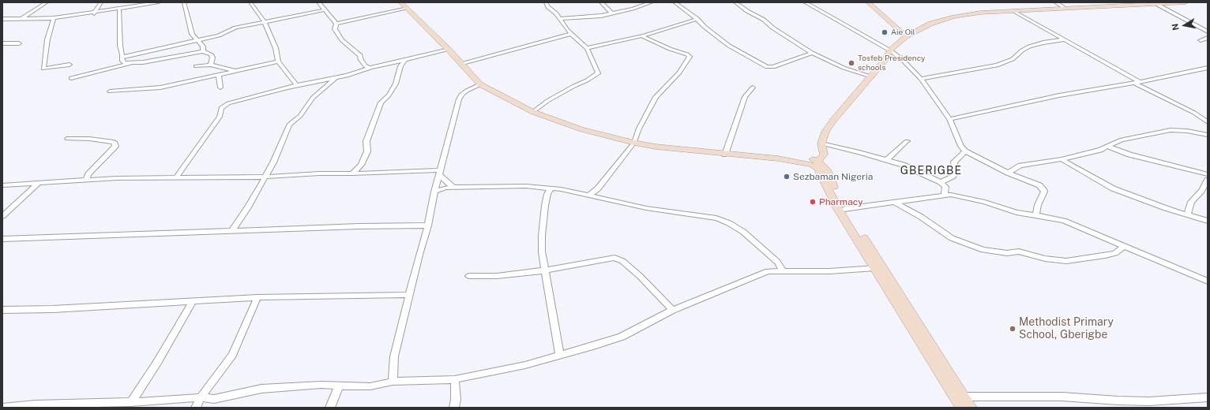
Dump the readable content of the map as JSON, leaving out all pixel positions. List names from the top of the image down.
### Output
{
  "districts": ["GBERIGBE"],
  "places": [
    "Aie Oil",
    "Tosfeb Presidency schools",
    "Sezbaman Nigeria",
    "Pharmacy",
    "Methodist Primary School, Gberigbe"
  ],
  "north": "left"
}
